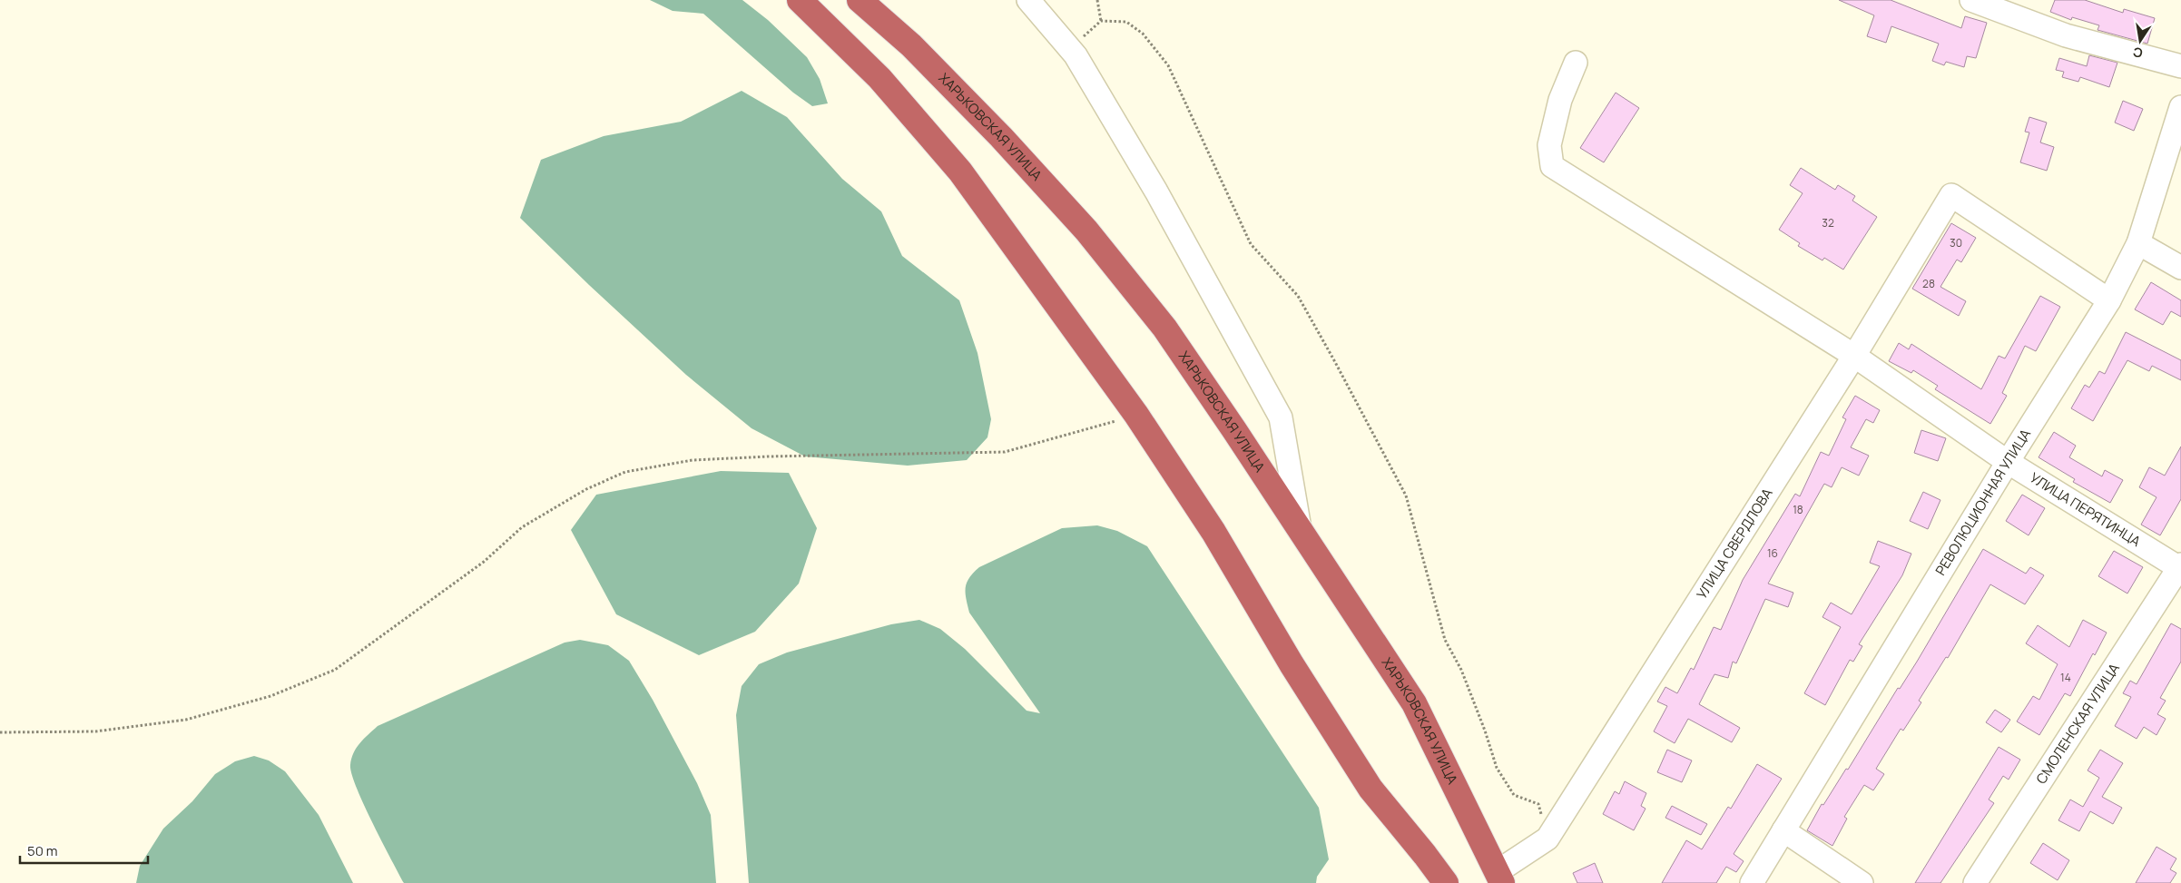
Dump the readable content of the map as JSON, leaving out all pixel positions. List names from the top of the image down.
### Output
{
  "streets": {
    "highway": ["ХАРЬКОВСКАЯ УЛИЦА"],
    "street": [
      "РЕВОЛЮЦИОННАЯ УЛИЦА",
      "УЛИЦА ПЕРЯТИНЦА",
      "УЛИЦА СВЕРДЛОВА",
      "СМОЛЕНСКАЯ УЛИЦА"
    ]
  },
  "crossings": [
    ["ХАРЬКОВСКАЯ УЛИЦА", "УЛИЦА СВЕРДЛОВА"],
    ["РЕВОЛЮЦИОННАЯ УЛИЦА", "УЛИЦА ПЕРЯТИНЦА"],
    ["РЕВОЛЮЦИОННАЯ УЛИЦА", "УЛИЦА СВЕРДЛОВА"],
    ["УЛИЦА ПЕРЯТИНЦА", "УЛИЦА СВЕРДЛОВА"],
    ["УЛИЦА ПЕРЯТИНЦА", "СМОЛЕНСКАЯ УЛИЦА"]
  ],
  "house_numbers": [
    "32",
    "30",
    "28",
    "18",
    "16",
    "14"
  ],
  "scale_bar": "50 m",
  "north": "bottom"
}
